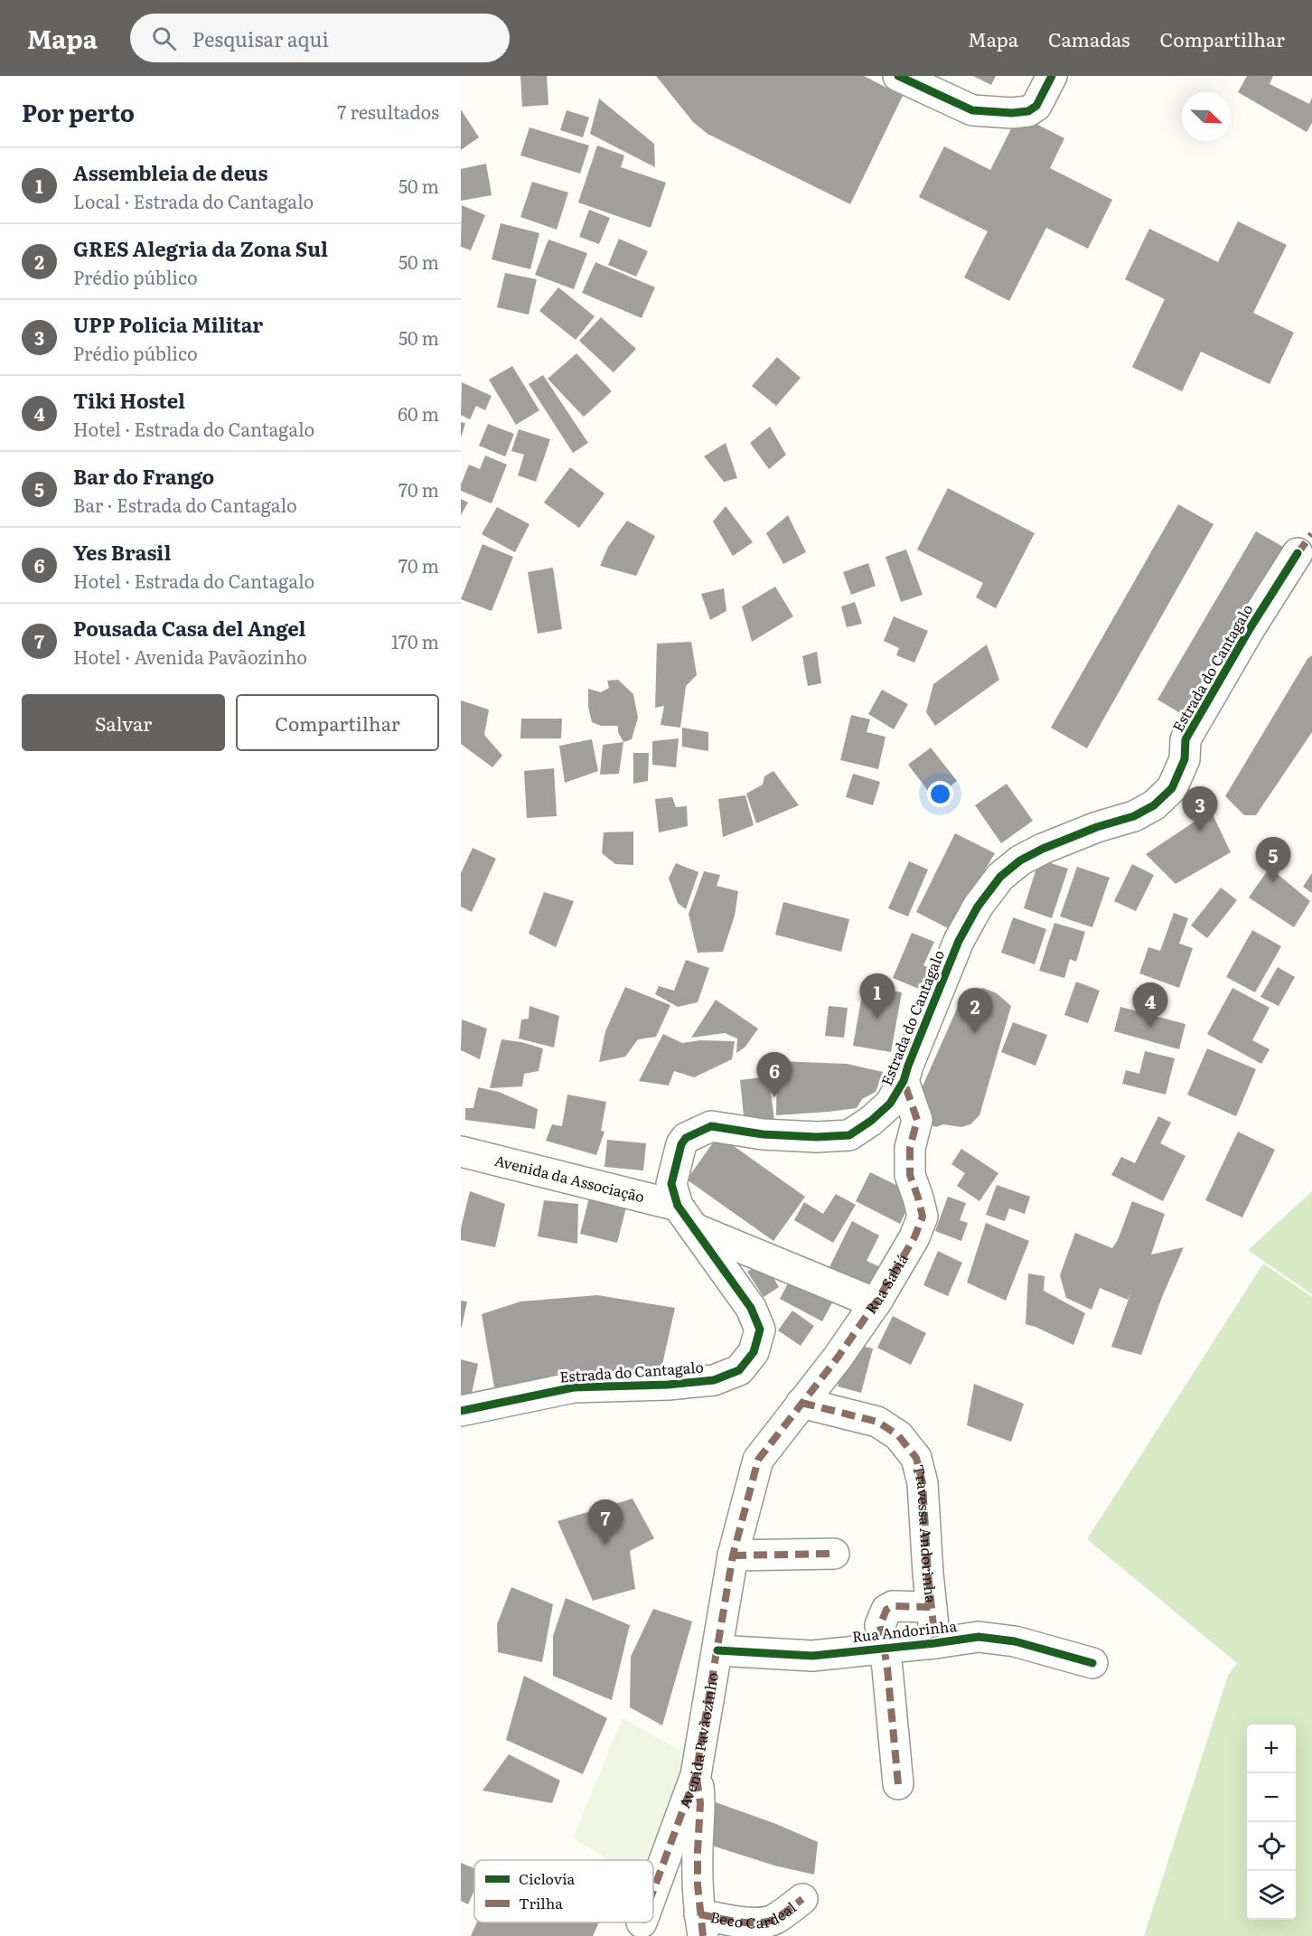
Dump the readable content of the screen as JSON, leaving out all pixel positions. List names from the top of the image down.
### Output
{
  "streets": {
    "street": [
      "Estrada do Cantagalo",
      "Avenida da Associação",
      "Rua Sabiá",
      "Travessa Andorinha",
      "Rua Andorinha",
      "Avenida Pavãozinho",
      "Beco Cardeal"
    ]
  },
  "crossings": [
    ["Estrada do Cantagalo", "Avenida da Associação"],
    ["Estrada do Cantagalo", "Rua Sabiá"],
    ["Avenida da Associação", "Rua Sabiá"],
    ["Rua Sabiá", "Travessa Andorinha"],
    ["Rua Sabiá", "Avenida Pavãozinho"],
    ["Travessa Andorinha", "Rua Andorinha"],
    ["Rua Andorinha", "Avenida Pavãozinho"]
  ],
  "legend": ["Ciclovia", "Trilha"],
  "north": "bottom right",
  "page": {
    "header": "Mapa",
    "search": "Pesquisar aqui",
    "nav": ["Mapa", "Camadas", "Compartilhar"],
    "heading": ["Por perto", "7 resultados"],
    "list": [
      {
        "mark": "1",
        "name": "Assembleia de deus",
        "note": "Local · Estrada do Cantagalo",
        "value": "50 m"
      },
      {
        "mark": "2",
        "name": "GRES Alegria da Zona Sul",
        "note": "Prédio público",
        "value": "50 m"
      },
      {
        "mark": "3",
        "name": "UPP Policia Militar",
        "note": "Prédio público",
        "value": "50 m"
      },
      {
        "mark": "4",
        "name": "Tiki Hostel",
        "note": "Hotel · Estrada do Cantagalo",
        "value": "60 m"
      },
      {
        "mark": "5",
        "name": "Bar do Frango",
        "note": "Bar · Estrada do Cantagalo",
        "value": "70 m"
      },
      {
        "mark": "6",
        "name": "Yes Brasil",
        "note": "Hotel · Estrada do Cantagalo",
        "value": "70 m"
      },
      {
        "mark": "7",
        "name": "Pousada Casa del Angel",
        "note": "Hotel · Avenida Pavãozinho",
        "value": "170 m"
      }
    ],
    "buttons": ["Salvar", "Compartilhar"],
    "pins": [
      "3",
      "5",
      "1",
      "4",
      "2",
      "6",
      "7"
    ],
    "map_buttons": ["+", "−"]
  }
}
